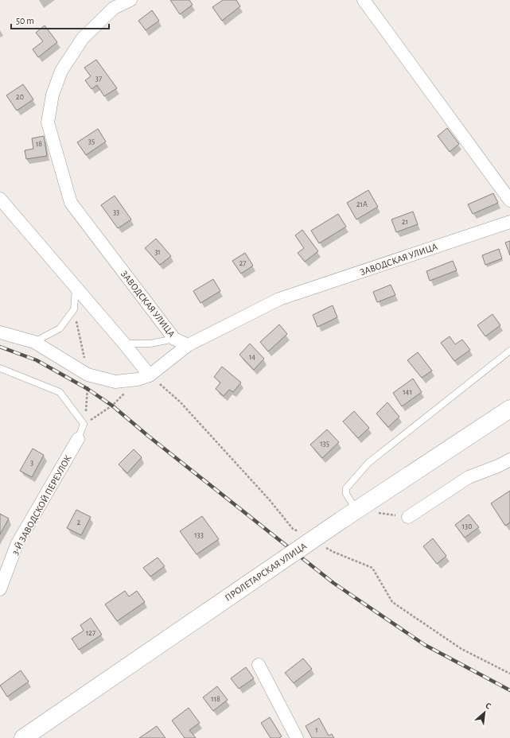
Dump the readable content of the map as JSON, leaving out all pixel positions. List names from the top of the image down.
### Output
{
  "streets": {
    "main road": ["ПРОЛЕТАРСКАЯ УЛИЦА"],
    "street": ["ЗАВОДСКАЯ УЛИЦА", "3-Й ЗАВОДСКОЙ ПЕРЕУЛОК"]
  },
  "house_numbers": [
    "37",
    "20",
    "35",
    "18",
    "21А",
    "33",
    "21",
    "31",
    "27",
    "14",
    "141",
    "135",
    "3",
    "2",
    "130",
    "133",
    "127",
    "118",
    "1"
  ],
  "scale_bar": "50 m",
  "north": "top right"
}
